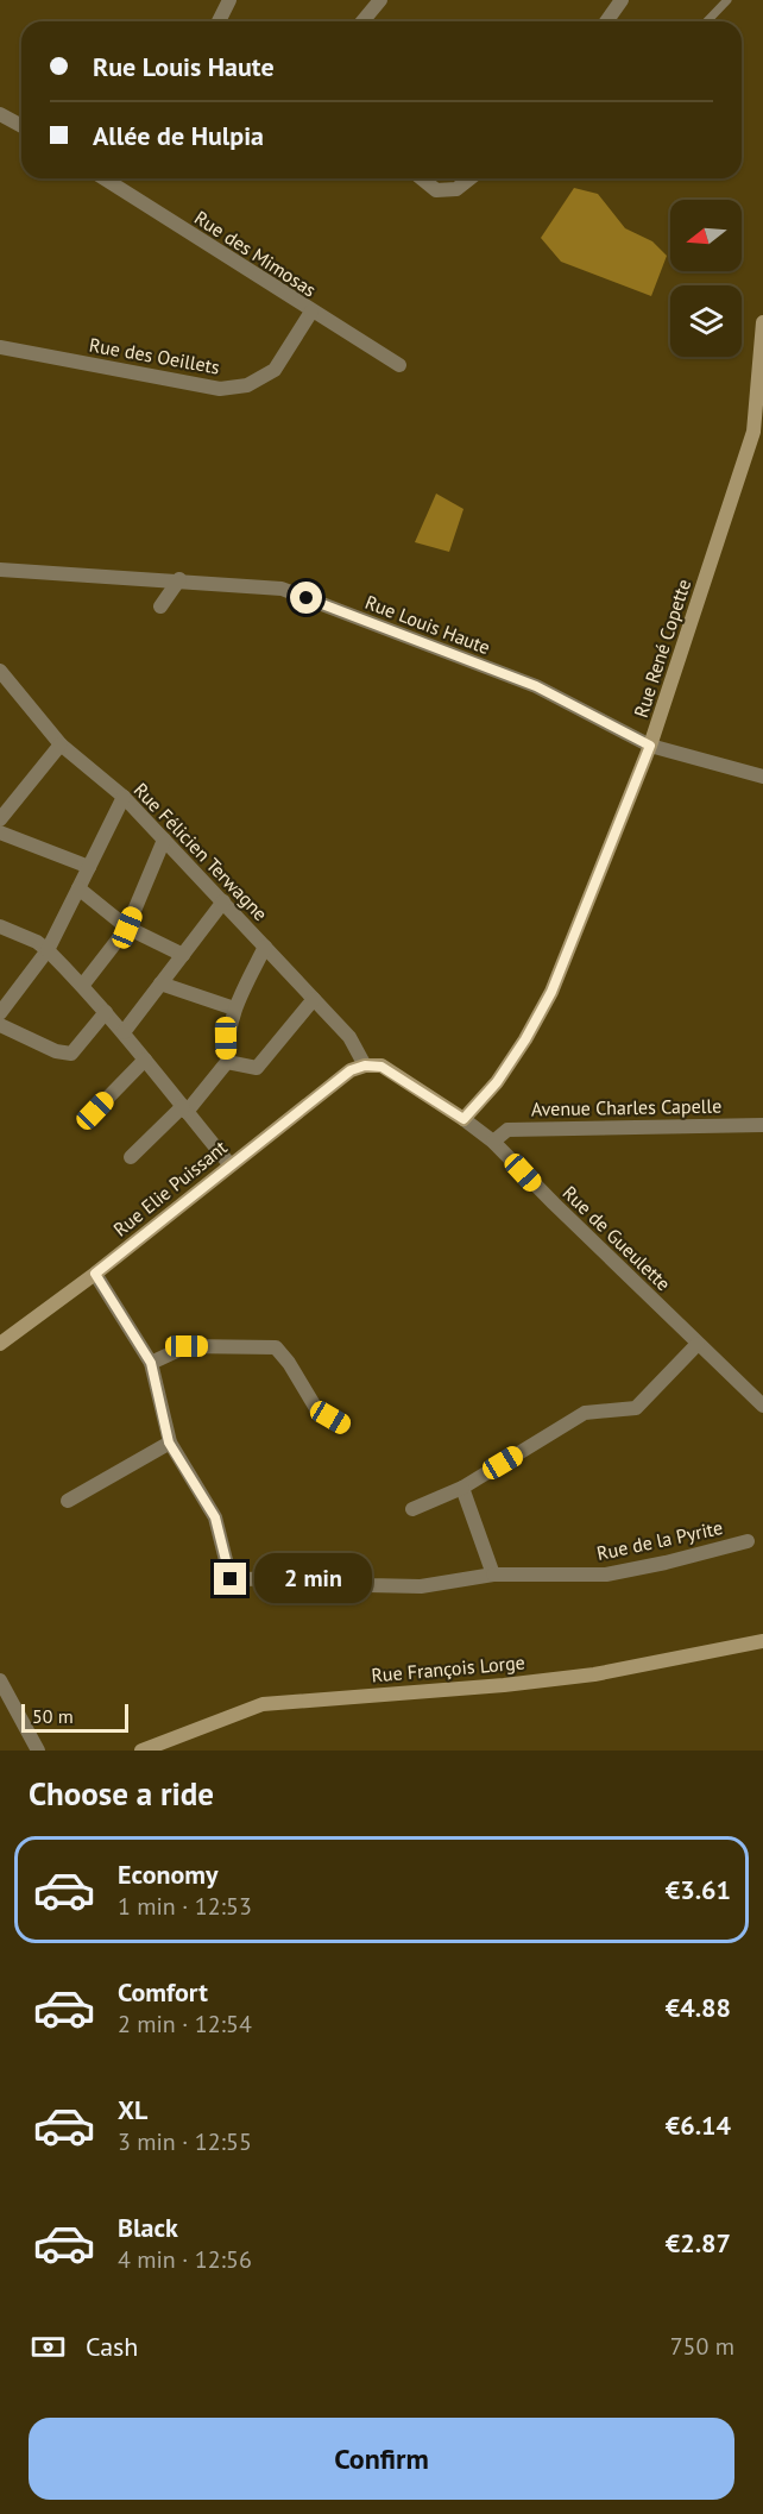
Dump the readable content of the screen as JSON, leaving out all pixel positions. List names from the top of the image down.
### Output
{
  "streets": {
    "street": [
      "Rue des Mimosas",
      "Rue des Oeillets",
      "Rue Louis Haute",
      "Rue René Copette",
      "Rue Félicien Terwagne",
      "Avenue Charles Capelle",
      "Rue Elie Puissant",
      "Rue de Gueulette",
      "Rue de la Pyrite",
      "Rue François Lorge"
    ]
  },
  "crossings": [
    ["Rue des Mimosas", "Rue des Oeillets"],
    ["Rue Louis Haute", "Rue René Copette"],
    ["Rue René Copette", "Rue de Gueulette"],
    ["Rue Félicien Terwagne", "Rue Elie Puissant"],
    ["Rue Félicien Terwagne", "Rue de Gueulette"],
    ["Avenue Charles Capelle", "Rue de Gueulette"],
    ["Rue Elie Puissant", "Rue de Gueulette"]
  ],
  "scale_bar": "50 m",
  "north": "left",
  "page": {
    "banner": ["Rue Louis Haute", "Allée de Hulpia"],
    "bubble": "2 min",
    "scale": "50 m",
    "heading": "Choose a ride",
    "list": [
      {
        "name": "Economy",
        "note": "1 min · 12:53",
        "value": "€3.61"
      },
      {
        "name": "Comfort",
        "note": "2 min · 12:54",
        "value": "€4.88"
      },
      {
        "name": "XL",
        "note": "3 min · 12:55",
        "value": "€6.14"
      },
      {
        "name": "Black",
        "note": "4 min · 12:56",
        "value": "€2.87"
      }
    ],
    "pay": ["Cash", "750 m"],
    "buttons": "Confirm"
  }
}
